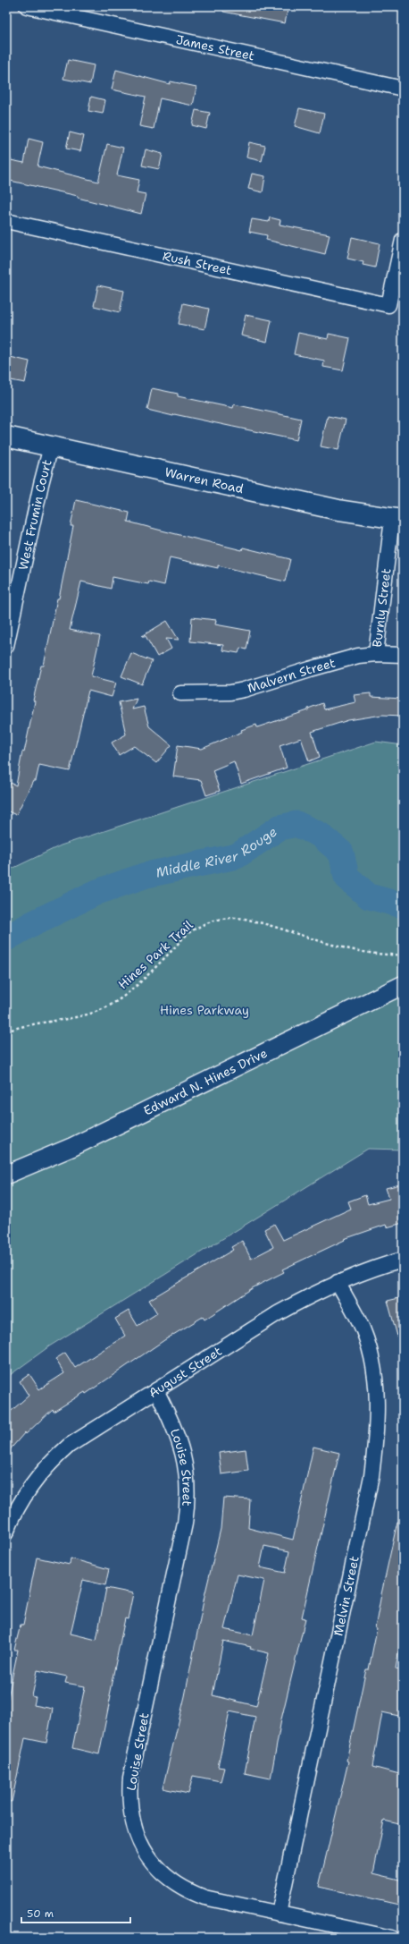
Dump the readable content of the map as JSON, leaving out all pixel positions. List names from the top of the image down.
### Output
{
  "streets": {
    "main road": ["Warren Road"],
    "street": [
      "James Street",
      "Rush Street",
      "West Frumin Court",
      "Burnly Street",
      "Malvern Street",
      "Edward N. Hines Drive",
      "August Street",
      "Louise Street",
      "Melvin Street"
    ],
    "path": ["Hines Park Trail"]
  },
  "crossings": [
    ["Warren Road", "West Frumin Court"],
    ["Warren Road", "Burnly Street"],
    ["Burnly Street", "Malvern Street"],
    ["August Street", "Louise Street"],
    ["August Street", "Melvin Street"],
    ["Louise Street", "Melvin Street"]
  ],
  "water": ["Middle River Rouge"],
  "parks": ["Hines Parkway"],
  "scale_bar": "50 m"
}
